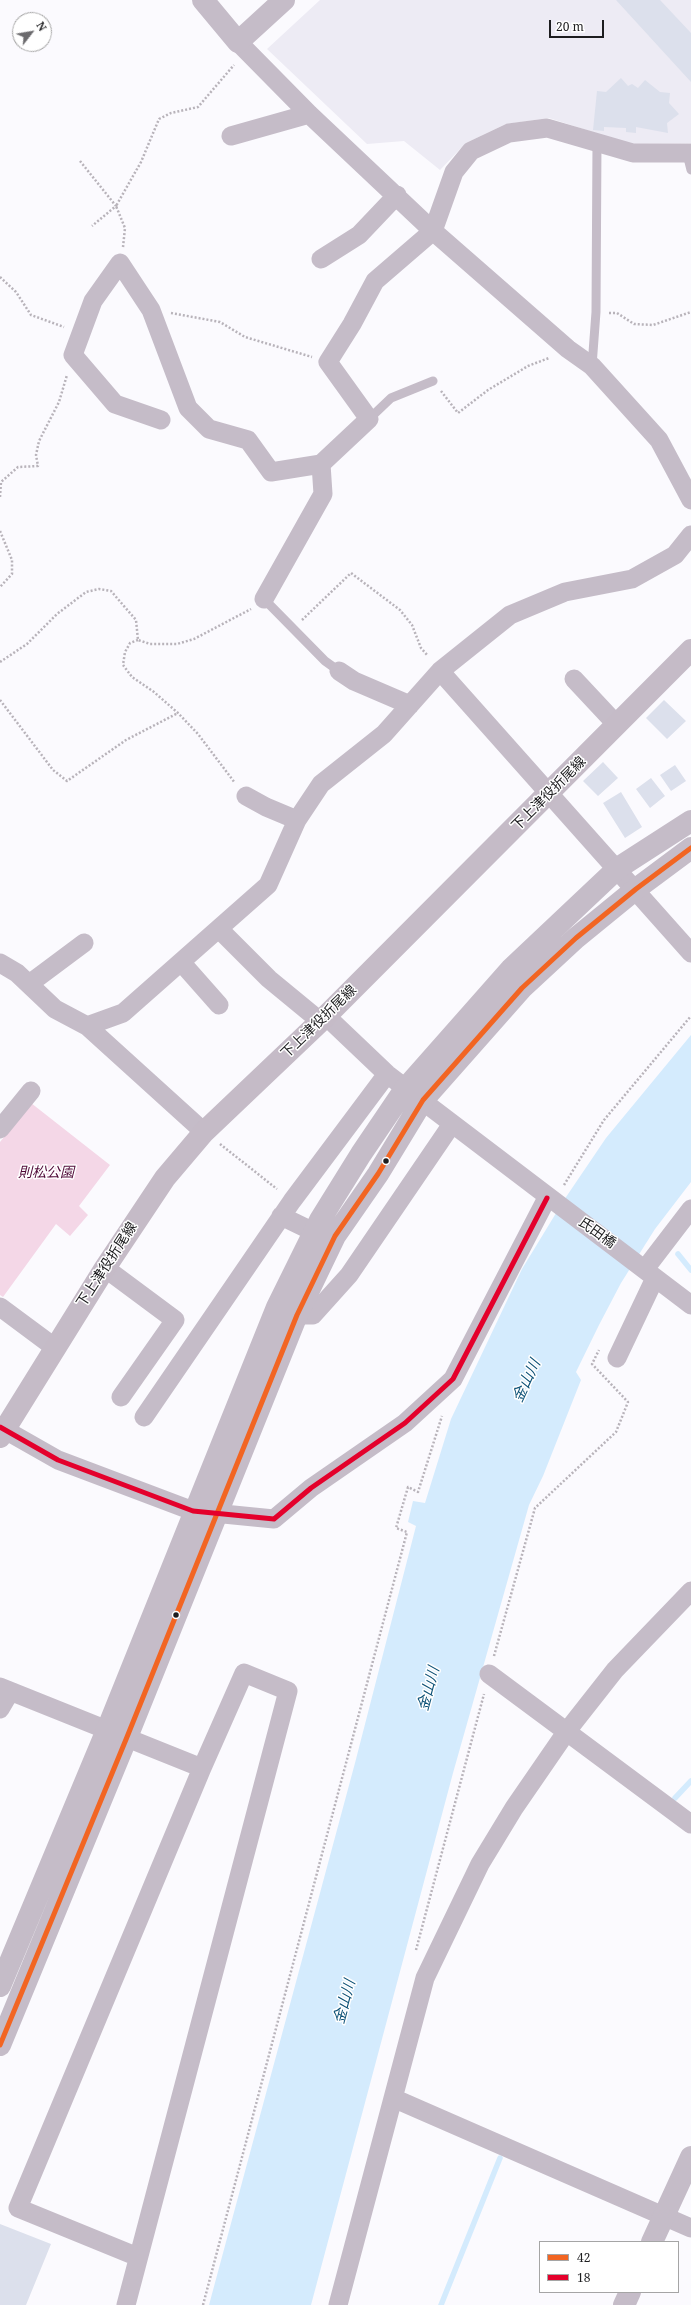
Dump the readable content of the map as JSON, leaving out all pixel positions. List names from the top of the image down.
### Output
{
  "streets": {
    "main road": ["下上津役折尾線"],
    "street": ["氏田橋"]
  },
  "crossings": [
    ["下上津役折尾線", "氏田橋"]
  ],
  "water": ["金山川"],
  "parks": ["則松公園"],
  "lines": ["transit line 42", "transit line 18"],
  "legend": ["42", "18"],
  "scale_bar": "20 m",
  "north": "top right"
}
